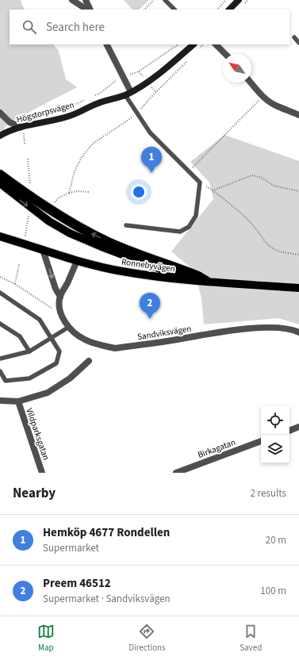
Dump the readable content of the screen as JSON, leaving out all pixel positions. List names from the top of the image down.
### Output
{
  "streets": {
    "main road": ["Ronnebyvägen"],
    "street": [
      "Högstorpsvägen",
      "Sandviksvägen",
      "Vildparksgatan",
      "Birkagatan"
    ]
  },
  "north": "top left",
  "page": {
    "search": "Search here",
    "pins": ["1", "2"],
    "heading": ["Nearby", "2 results"],
    "list": [
      {
        "mark": "1",
        "name": "Hemköp 4677 Rondellen",
        "note": "Supermarket",
        "value": "20 m"
      },
      {
        "mark": "2",
        "name": "Preem 46512",
        "note": "Supermarket · Sandviksvägen",
        "value": "100 m"
      }
    ],
    "nav": ["Map", "Directions", "Saved"]
  }
}
